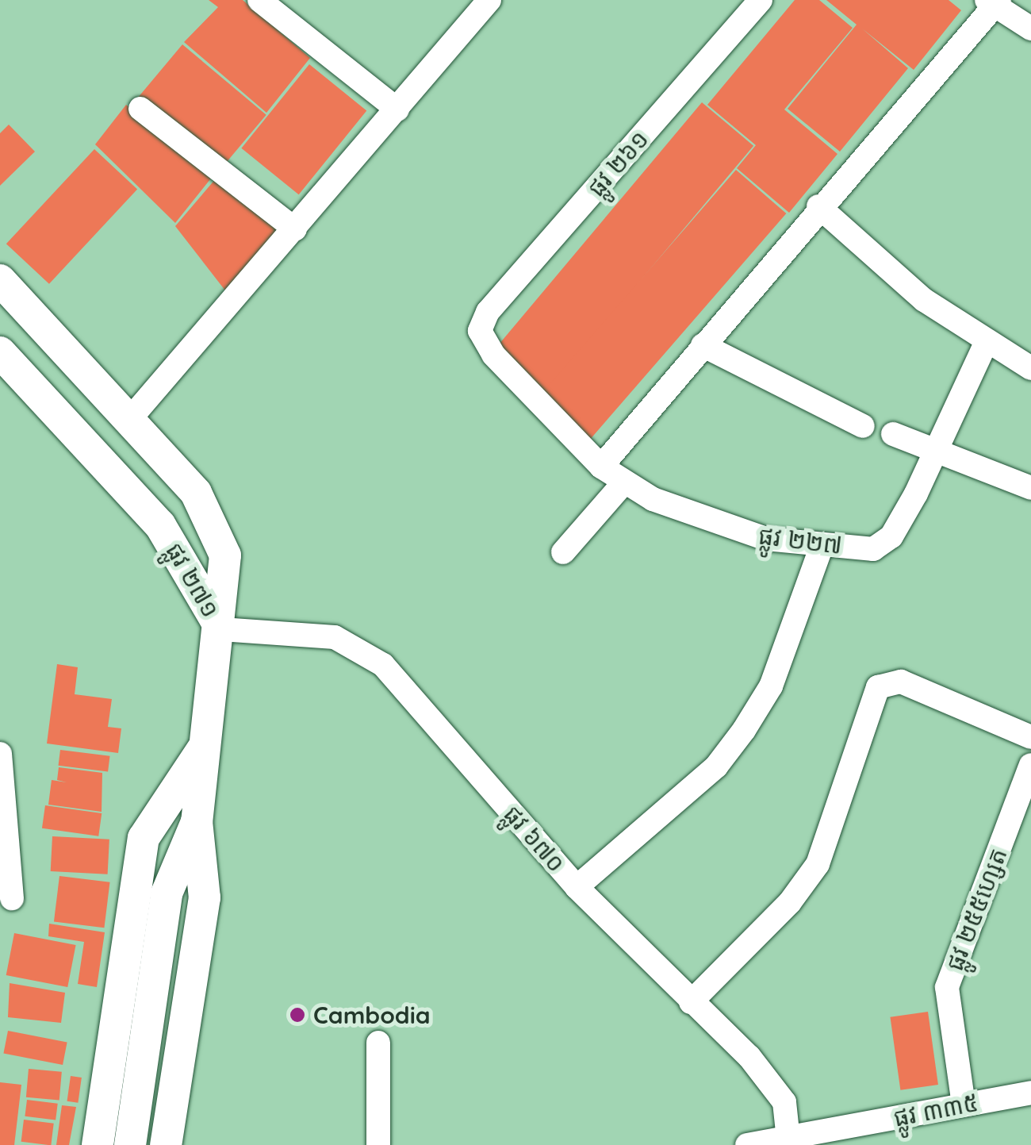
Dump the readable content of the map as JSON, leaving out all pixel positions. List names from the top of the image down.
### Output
{
  "streets": {
    "main road": ["ផ្លូវ ២៧១"],
    "street": [
      "ផ្លូវ ២៦១",
      "ផ្លូវ ២២៧",
      "ផ្លូវ ៦៧០",
      "ផ្លូវ ២៥៥ហ្សេត",
      "ផ្លូវ ៣៣៥"
    ]
  },
  "crossings": [
    ["ផ្លូវ ២៦១", "ផ្លូវ ២២៧"],
    ["ផ្លូវ ២៧១", "ផ្លូវ ៦៧០"],
    ["ផ្លូវ ៦៧០", "ផ្លូវ ៣៣៥"],
    ["ផ្លូវ ២៥៥ហ្សេត", "ផ្លូវ ៣៣៥"]
  ],
  "places": ["Cambodia"]
}
